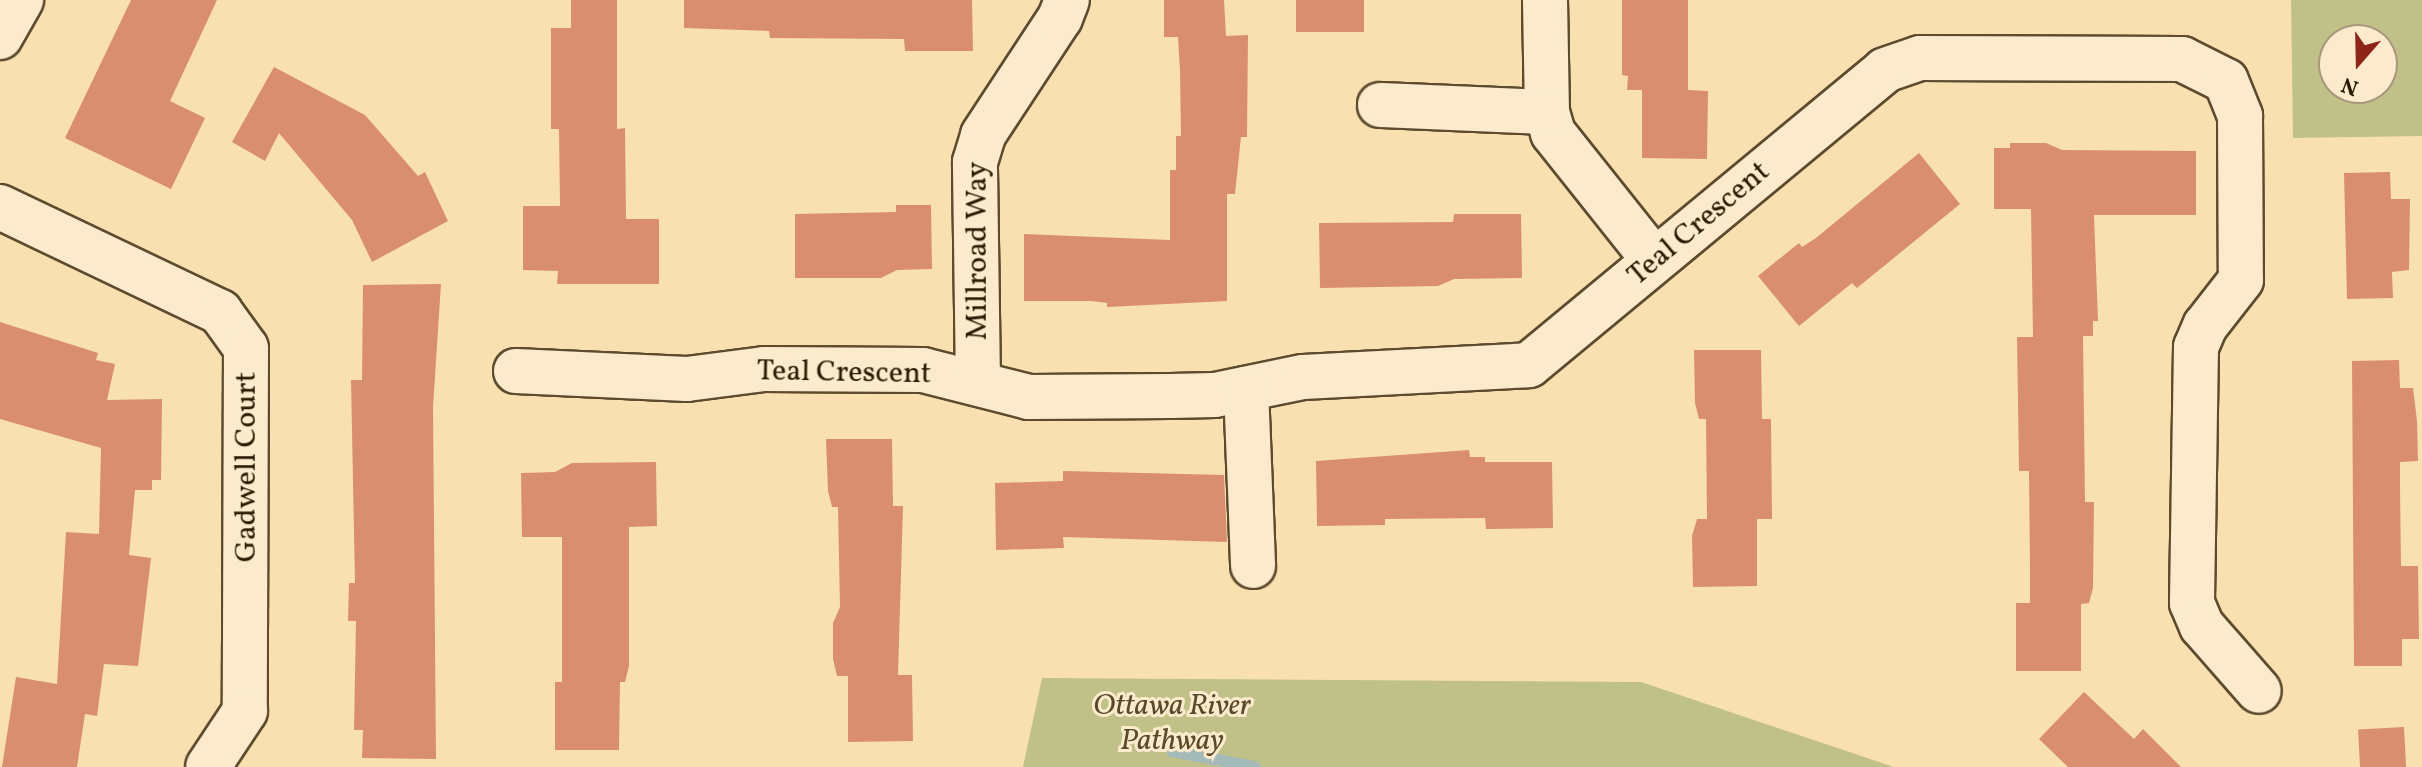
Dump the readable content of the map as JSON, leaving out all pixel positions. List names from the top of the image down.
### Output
{
  "streets": {
    "street": ["Teal Crescent", "Millroad Way", "Gadwell Court"]
  },
  "crossings": [
    ["Teal Crescent", "Millroad Way"]
  ],
  "parks": ["Ottawa River Pathway"],
  "north": "bottom"
}
